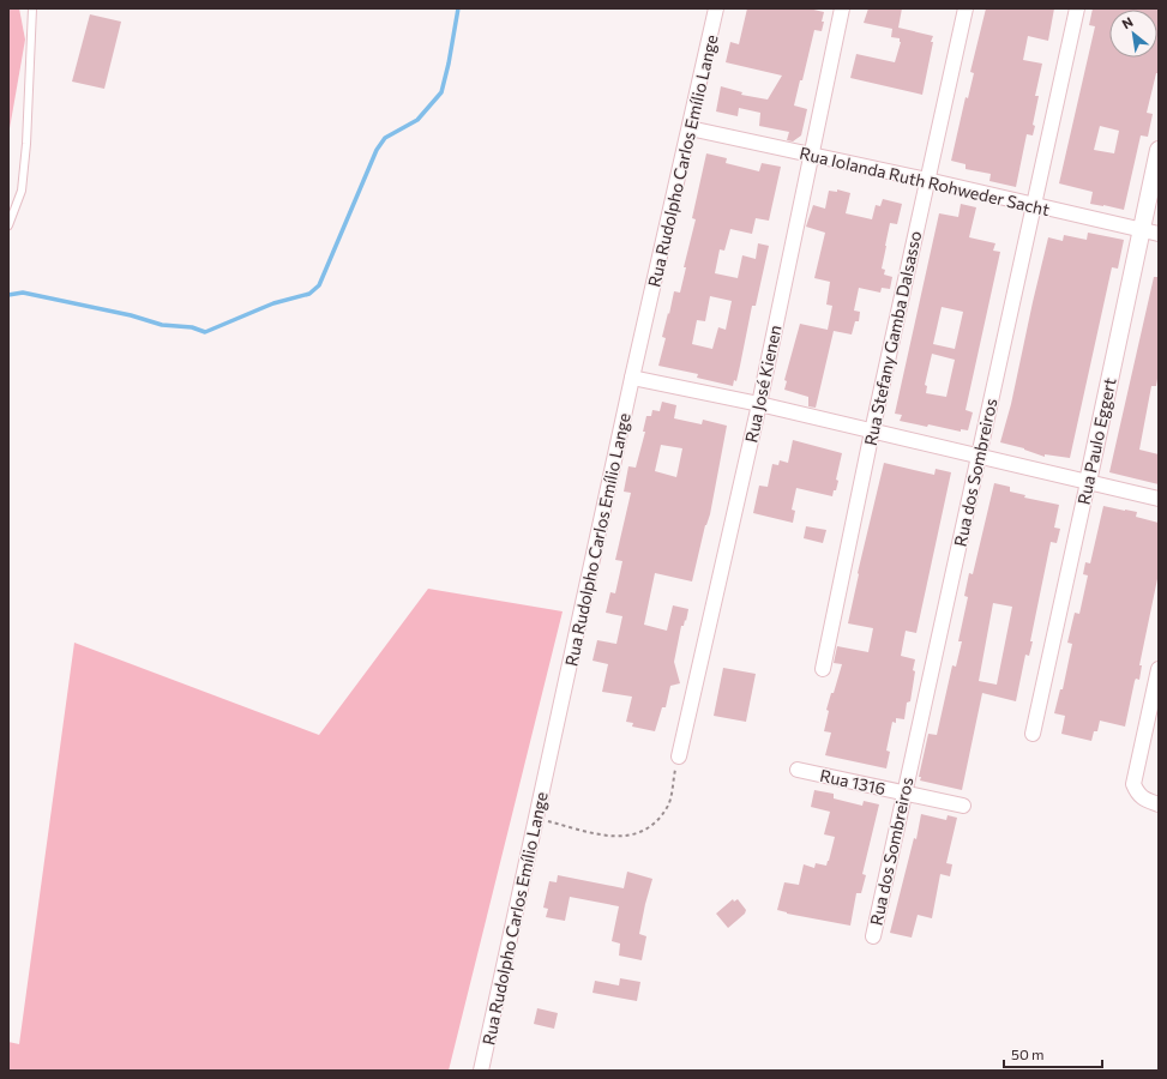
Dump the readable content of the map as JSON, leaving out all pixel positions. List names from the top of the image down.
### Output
{
  "streets": {
    "street": [
      "Rua Rudolpho Carlos Emílio Lange",
      "Rua Iolanda Ruth Rohweder Sacht",
      "Rua Stefany Gamba Dalsasso",
      "Rua José Kienen",
      "Rua Paulo Eggert",
      "Rua dos Sombreiros",
      "Rua 1316"
    ]
  },
  "crossings": [
    ["Rua Rudolpho Carlos Emílio Lange", "Rua Iolanda Ruth Rohweder Sacht"],
    ["Rua Iolanda Ruth Rohweder Sacht", "Rua Stefany Gamba Dalsasso"],
    ["Rua Iolanda Ruth Rohweder Sacht", "Rua José Kienen"],
    ["Rua Iolanda Ruth Rohweder Sacht", "Rua Paulo Eggert"],
    ["Rua Iolanda Ruth Rohweder Sacht", "Rua dos Sombreiros"],
    ["Rua dos Sombreiros", "Rua 1316"]
  ],
  "scale_bar": "50 m",
  "north": "top left"
}
